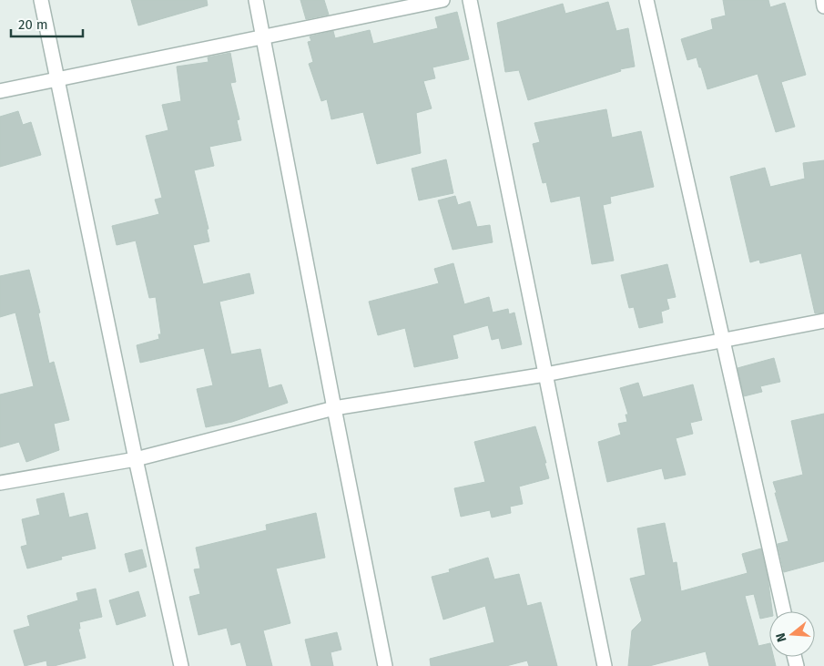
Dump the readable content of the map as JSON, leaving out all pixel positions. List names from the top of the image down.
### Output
{
  "scale_bar": "20 m",
  "north": "left"
}
